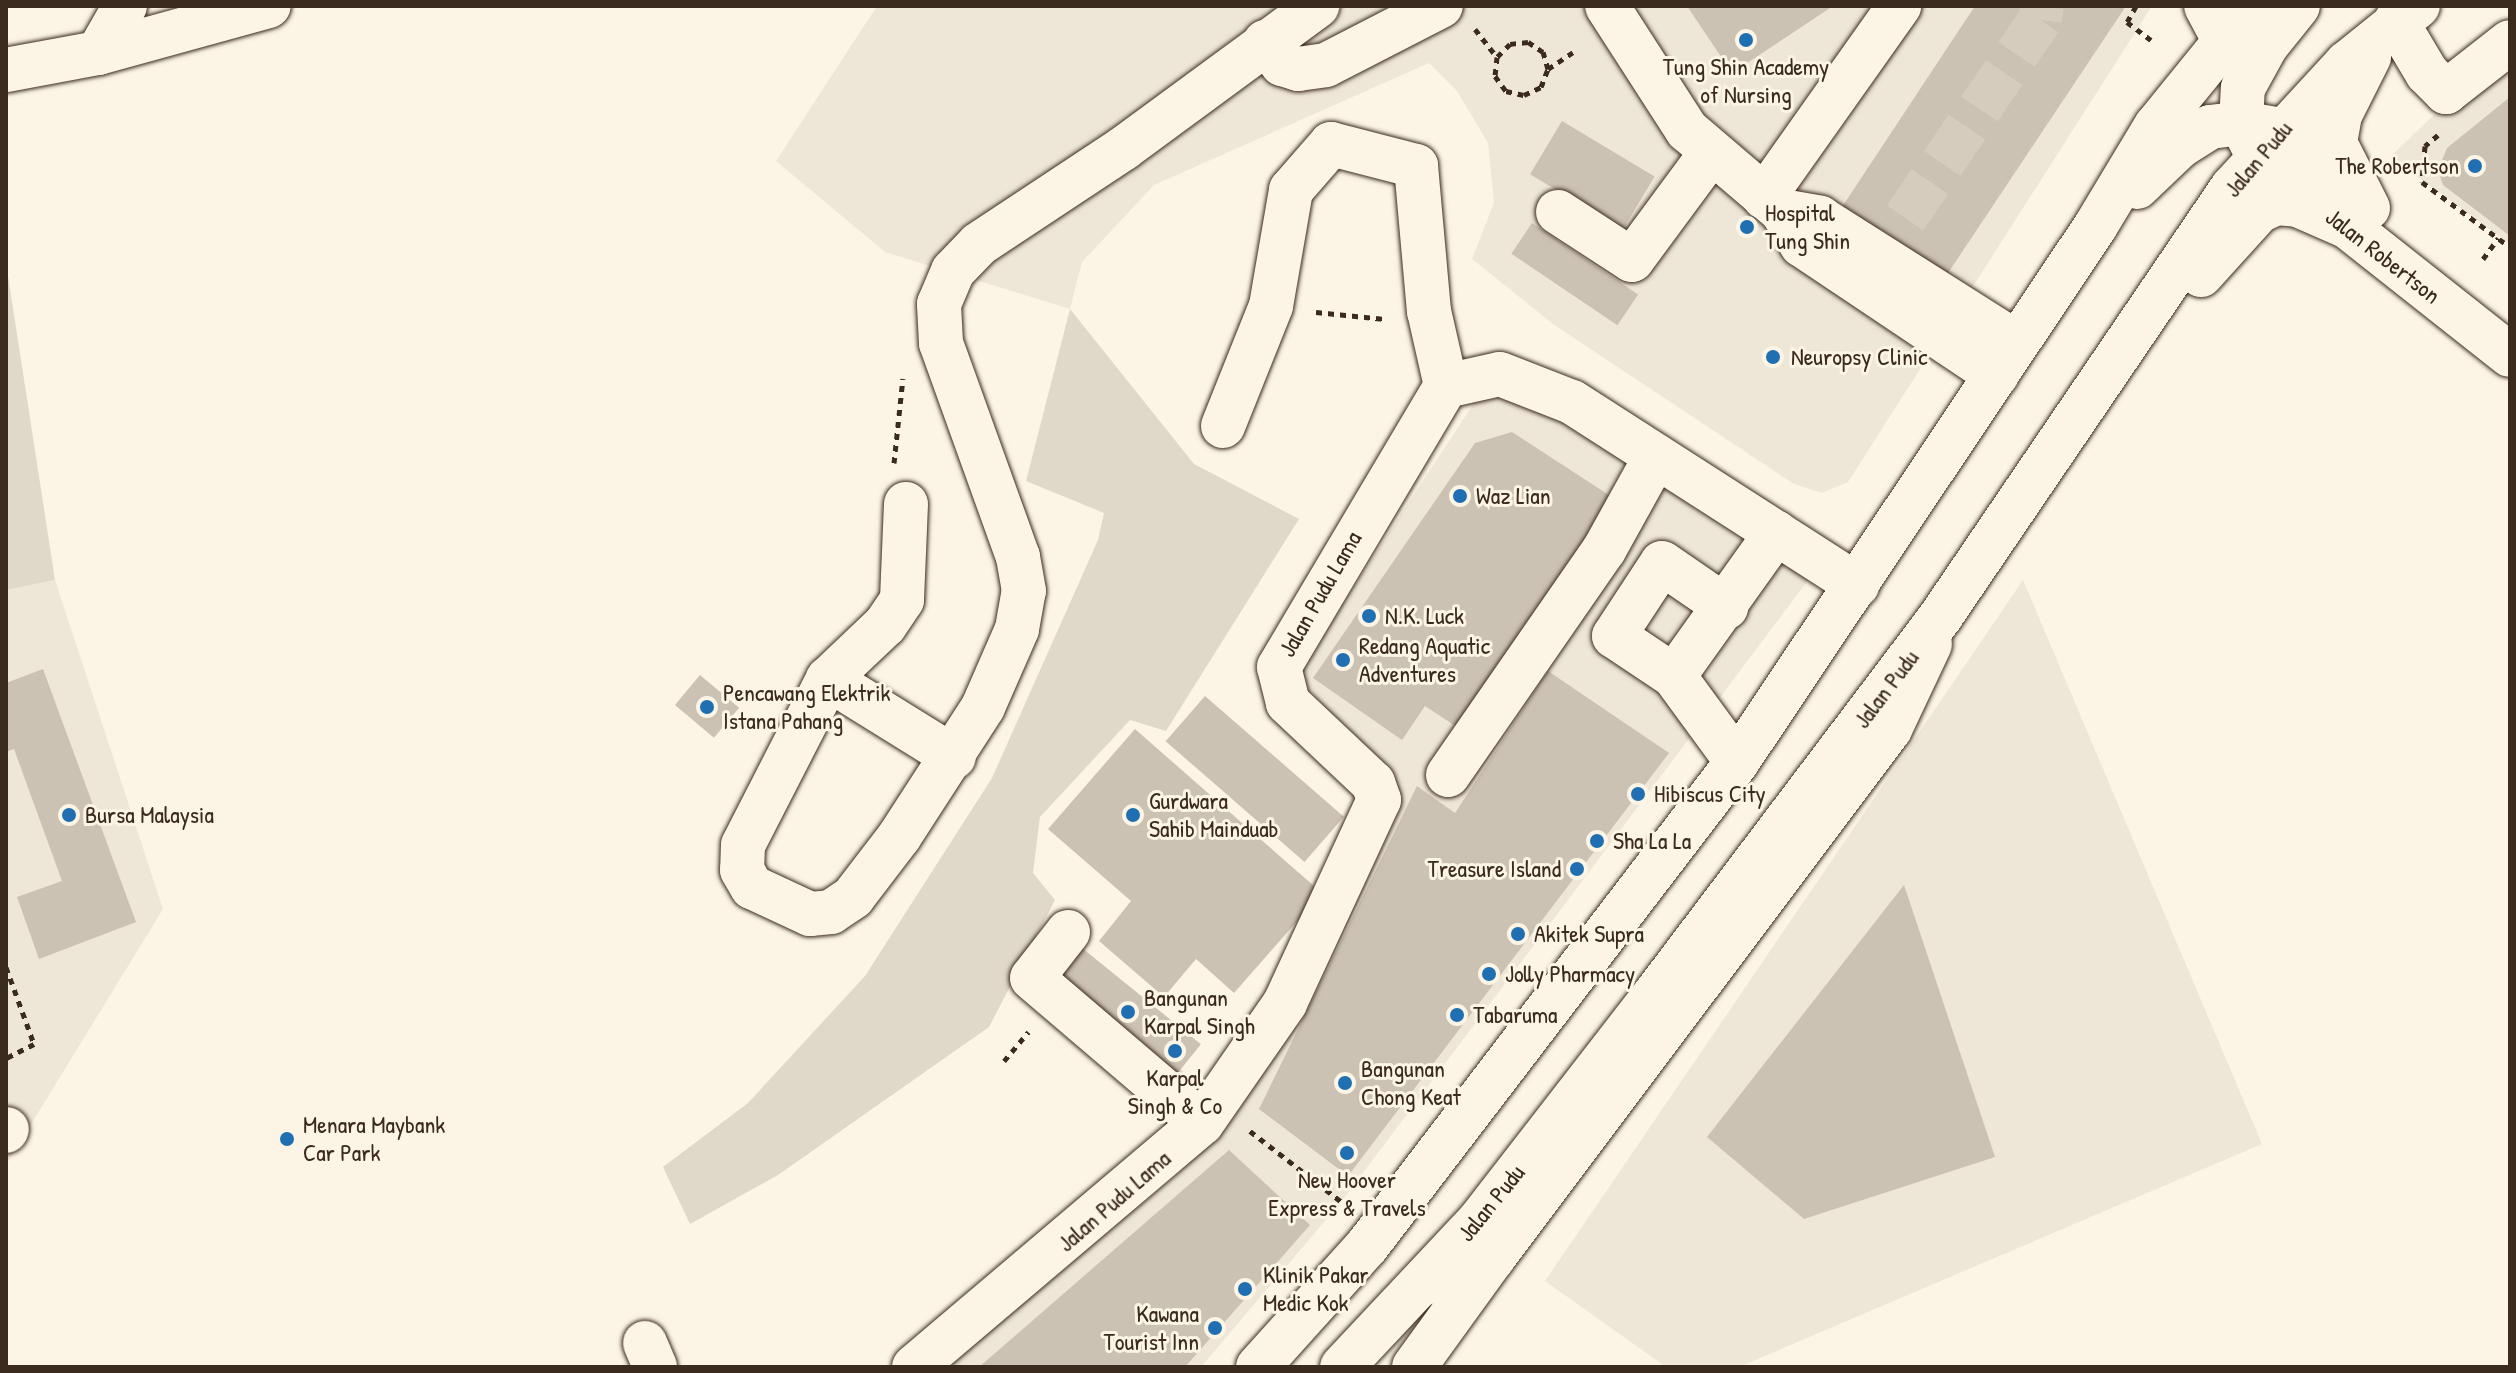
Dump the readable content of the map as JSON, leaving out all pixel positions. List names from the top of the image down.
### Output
{
  "streets": {
    "main road": ["Jalan Pudu", "Jalan Robertson", "Jalan Pudu Lama"]
  },
  "crossings": [
    ["Jalan Pudu", "Jalan Robertson"]
  ],
  "places": [
    "Tung Shin Academy of Nursing",
    "The Robertson",
    "Hospital Tung Shin",
    "Neuropsy Clinic",
    "Waz Lian",
    "N.K. Luck",
    "Redang Aquatic Adventures",
    "Pencawang Elektrik Istana Pahang",
    "Hibiscus City",
    "Bursa Malaysia",
    "Gurdwara Sahib Mainduab",
    "Sha La La",
    "Treasure Island",
    "Akitek Supra",
    "Jolly Pharmacy",
    "Bangunan Karpal Singh",
    "Tabaruma",
    "Karpal Singh & Co",
    "Bangunan Chong Keat",
    "Menara Maybank Car Park",
    "New Hoover Express & Travels",
    "Klinik Pakar Medic Kok",
    "Kawana Tourist Inn"
  ]
}
